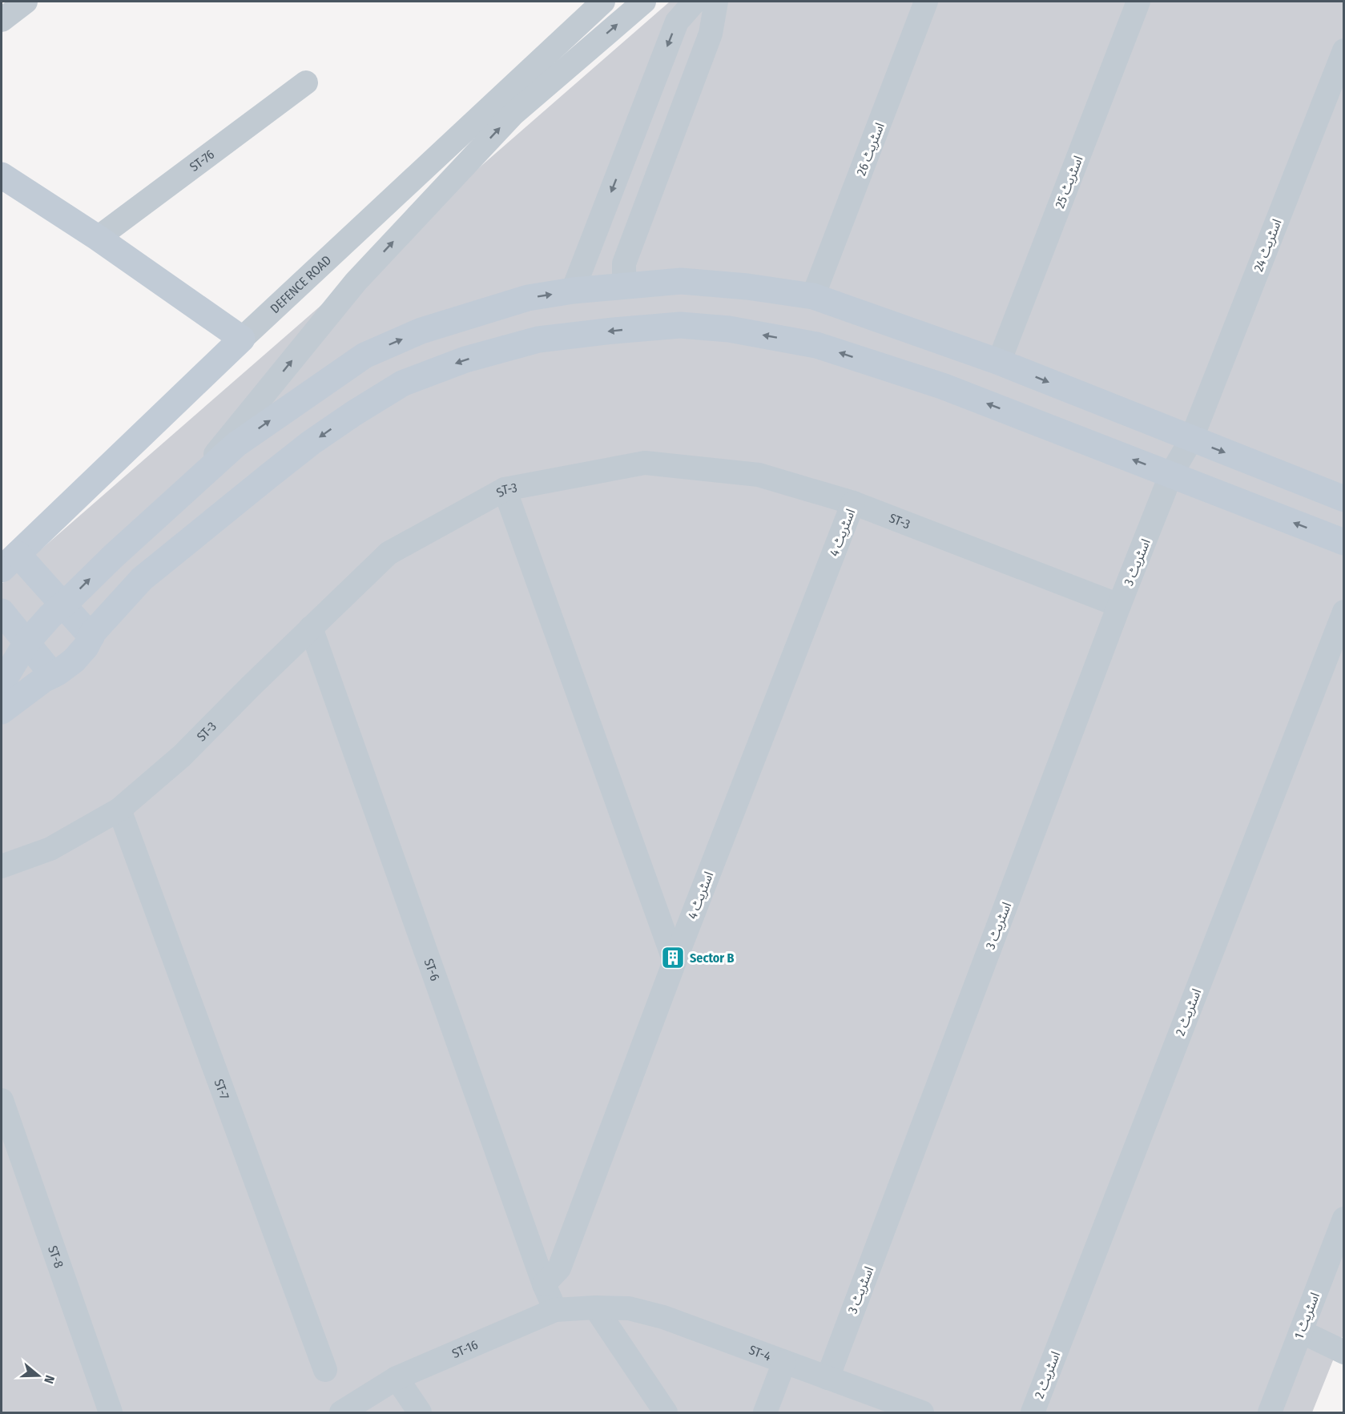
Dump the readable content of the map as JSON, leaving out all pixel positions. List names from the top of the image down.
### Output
{
  "streets": {
    "street": [
      "اسٹریٹ 26",
      "ST-76",
      "اسٹریٹ 25",
      "اسٹریٹ 24",
      "DEFENCE ROAD",
      "ST-3",
      "اسٹریٹ 4",
      "اسٹریٹ 3",
      "ST-6",
      "اسٹریٹ 2",
      "ST-7",
      "ST-8",
      "اسٹریٹ 1",
      "ST-16",
      "ST-4"
    ]
  },
  "crossings": [
    ["اسٹریٹ 24", "اسٹریٹ 3"],
    ["ST-3", "اسٹریٹ 4"],
    ["ST-3", "اسٹریٹ 3"],
    ["ST-3", "ST-6"],
    ["ST-3", "ST-7"],
    ["اسٹریٹ 4", "ST-6"],
    ["اسٹریٹ 3", "ST-4"],
    ["ST-6", "ST-16"],
    ["ST-16", "ST-4"]
  ],
  "places": {
    "building": ["Sector B"]
  },
  "north": "right"
}
